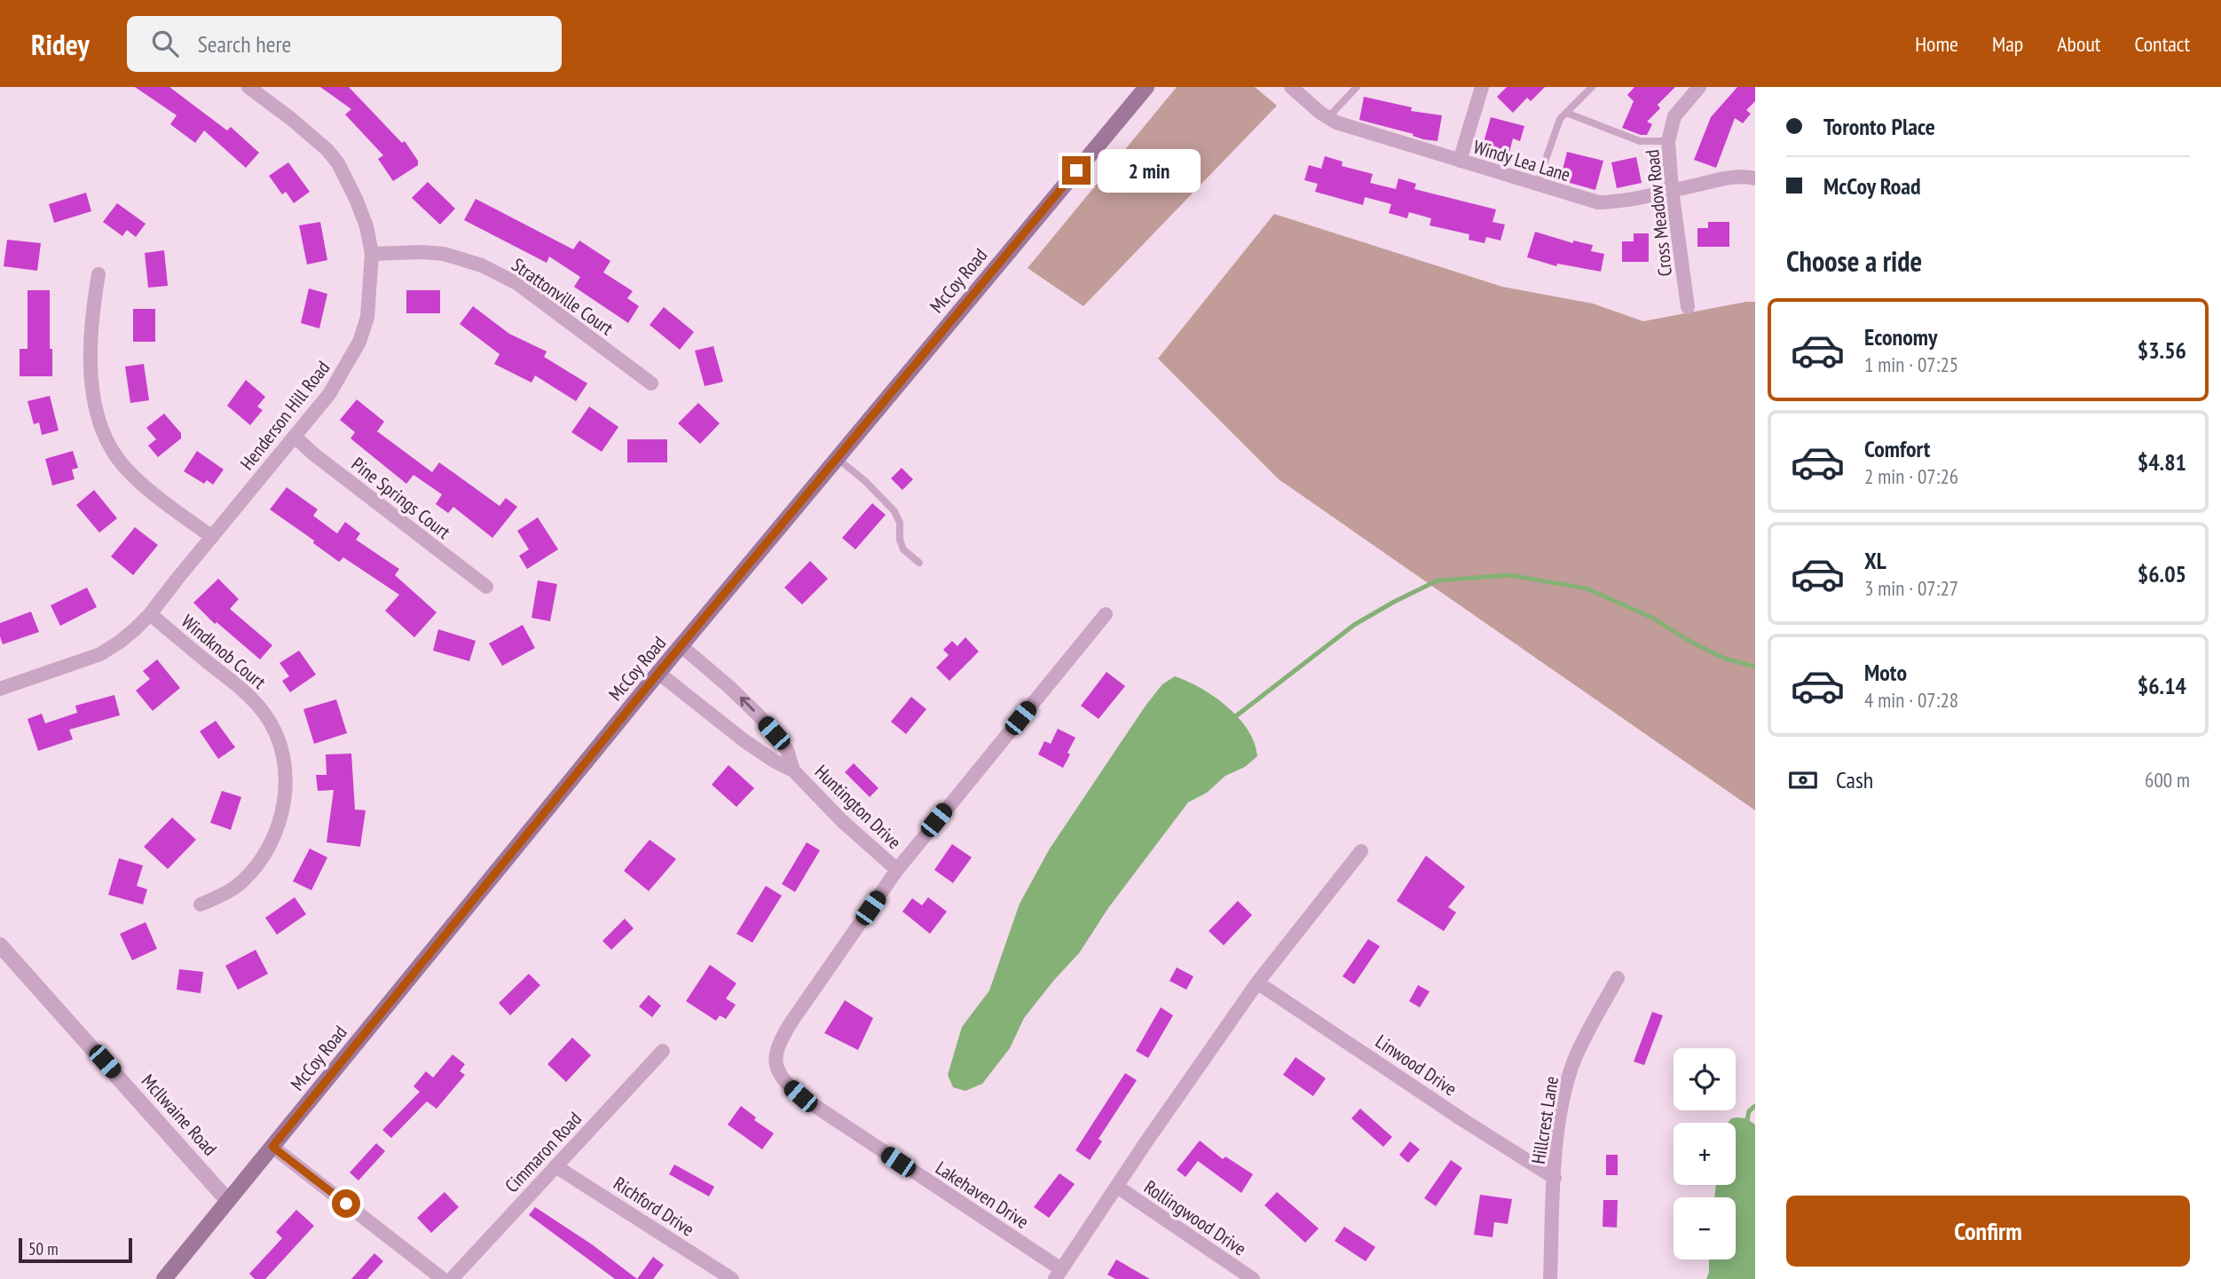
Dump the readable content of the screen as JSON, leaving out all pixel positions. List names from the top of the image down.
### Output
{
  "streets": {
    "main road": ["McCoy Road"],
    "street": [
      "Windy Lea Lane",
      "Cross Meadow Road",
      "Strattonville Court",
      "Henderson Hill Road",
      "Pine Springs Court",
      "Windknob Court",
      "Huntington Drive",
      "Linwood Drive",
      "McIlwaine Road",
      "Hillcrest Lane",
      "Cimmaron Road",
      "Lakehaven Drive",
      "Richford Drive",
      "Rollingwood Drive"
    ]
  },
  "crossings": [
    ["Windy Lea Lane", "Cross Meadow Road"],
    ["McCoy Road", "Huntington Drive"],
    ["McCoy Road", "McIlwaine Road"],
    ["Strattonville Court", "Henderson Hill Road"],
    ["Henderson Hill Road", "Pine Springs Court"],
    ["Henderson Hill Road", "Windknob Court"],
    ["Huntington Drive", "Lakehaven Drive"],
    ["Linwood Drive", "Hillcrest Lane"],
    ["Linwood Drive", "Lakehaven Drive"],
    ["Cimmaron Road", "Richford Drive"],
    ["Lakehaven Drive", "Rollingwood Drive"]
  ],
  "scale_bar": "50 m",
  "page": {
    "header": "Ridey",
    "search": "Search here",
    "nav": [
      "Home",
      "Map",
      "About",
      "Contact"
    ],
    "banner": ["Toronto Place", "McCoy Road"],
    "bubble": "2 min",
    "heading": "Choose a ride",
    "list": [
      {
        "name": "Economy",
        "note": "1 min · 07:25",
        "value": "$3.56"
      },
      {
        "name": "Comfort",
        "note": "2 min · 07:26",
        "value": "$4.81"
      },
      {
        "name": "XL",
        "note": "3 min · 07:27",
        "value": "$6.05"
      },
      {
        "name": "Moto",
        "note": "4 min · 07:28",
        "value": "$6.14"
      }
    ],
    "pay": ["Cash", "600 m"],
    "map_buttons": ["+", "−"],
    "buttons": "Confirm",
    "scale": "50 m"
  }
}
